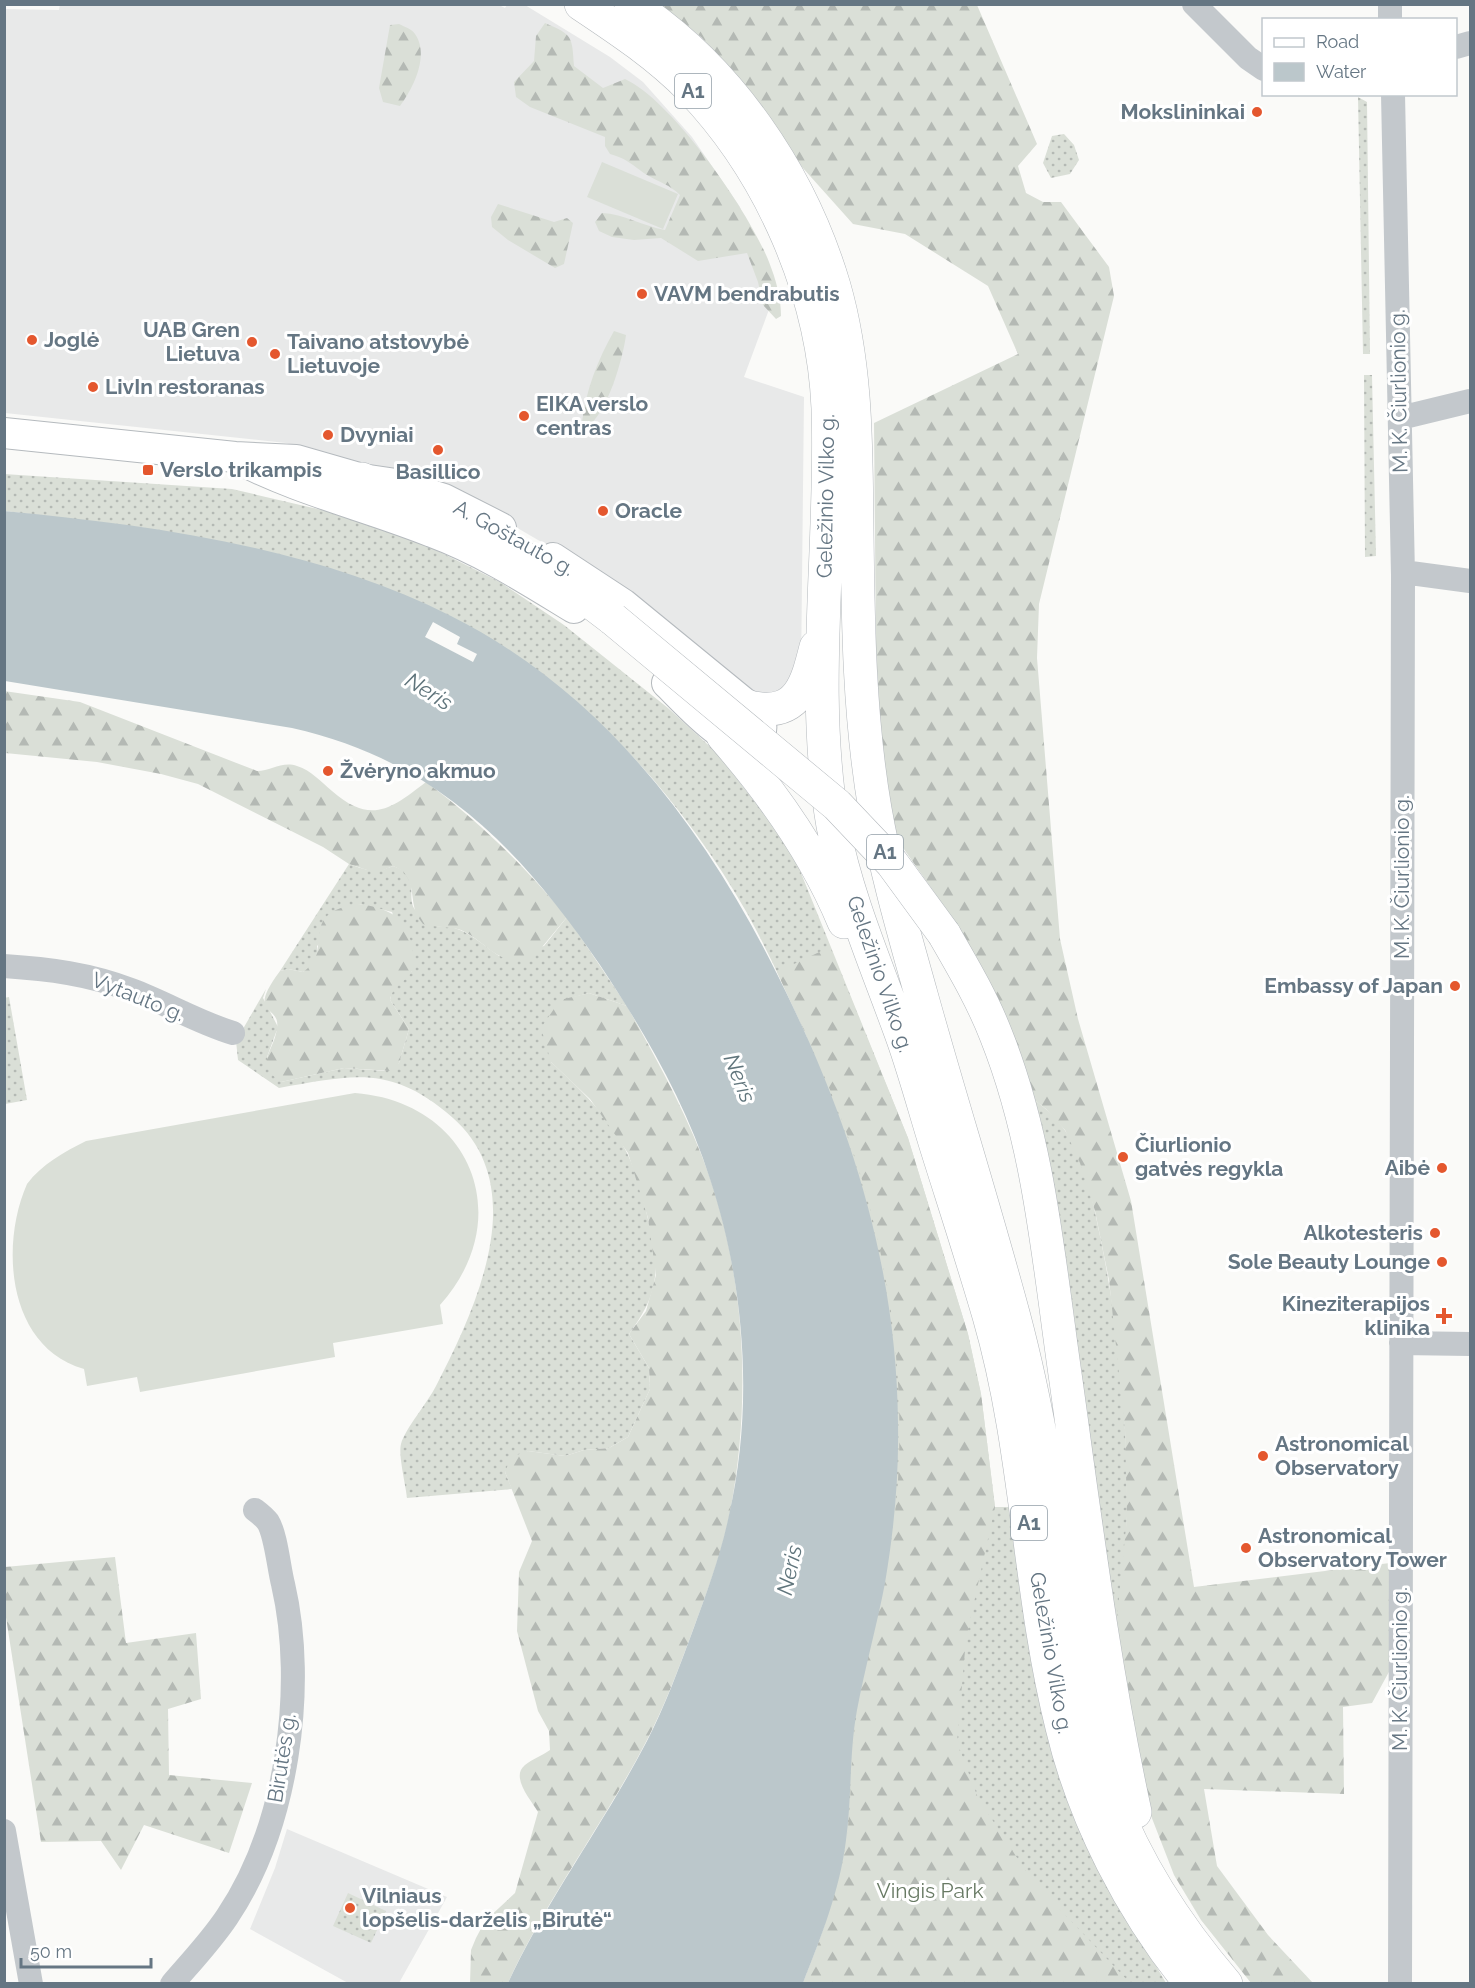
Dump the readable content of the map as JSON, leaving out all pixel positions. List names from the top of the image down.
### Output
{
  "streets": {
    "highway": ["A1", "Geležinio Vilko g."],
    "main road": ["A. Goštauto g."],
    "street": ["M. K. Čiurlionio g.", "Vytauto g.", "Birutės g."]
  },
  "water": ["Neris"],
  "parks": ["Vingis Park"],
  "places": {
    "other": [
      "Mokslininkai",
      "VAVM bendrabutis",
      "Joglė",
      "UAB Gren Lietuva",
      "Taivano atstovybė Lietuvoje",
      "LivIn restoranas",
      "EIKA verslo centras",
      "Dvyniai",
      "Basillico",
      "Oracle",
      "Žvėryno akmuo",
      "Embassy of Japan",
      "Čiurlionio gatvės regykla",
      "Aibė",
      "Alkotesteris",
      "Sole Beauty Lounge",
      "Astronomical Observatory",
      "Astronomical Observatory Tower",
      "Vilniaus lopšelis-darželis „Birutė“"
    ],
    "transit": ["Verslo trikampis"],
    "health": ["Kineziterapijos klinika"]
  },
  "legend": ["Road", "Water"],
  "scale_bar": "50 m"
}
